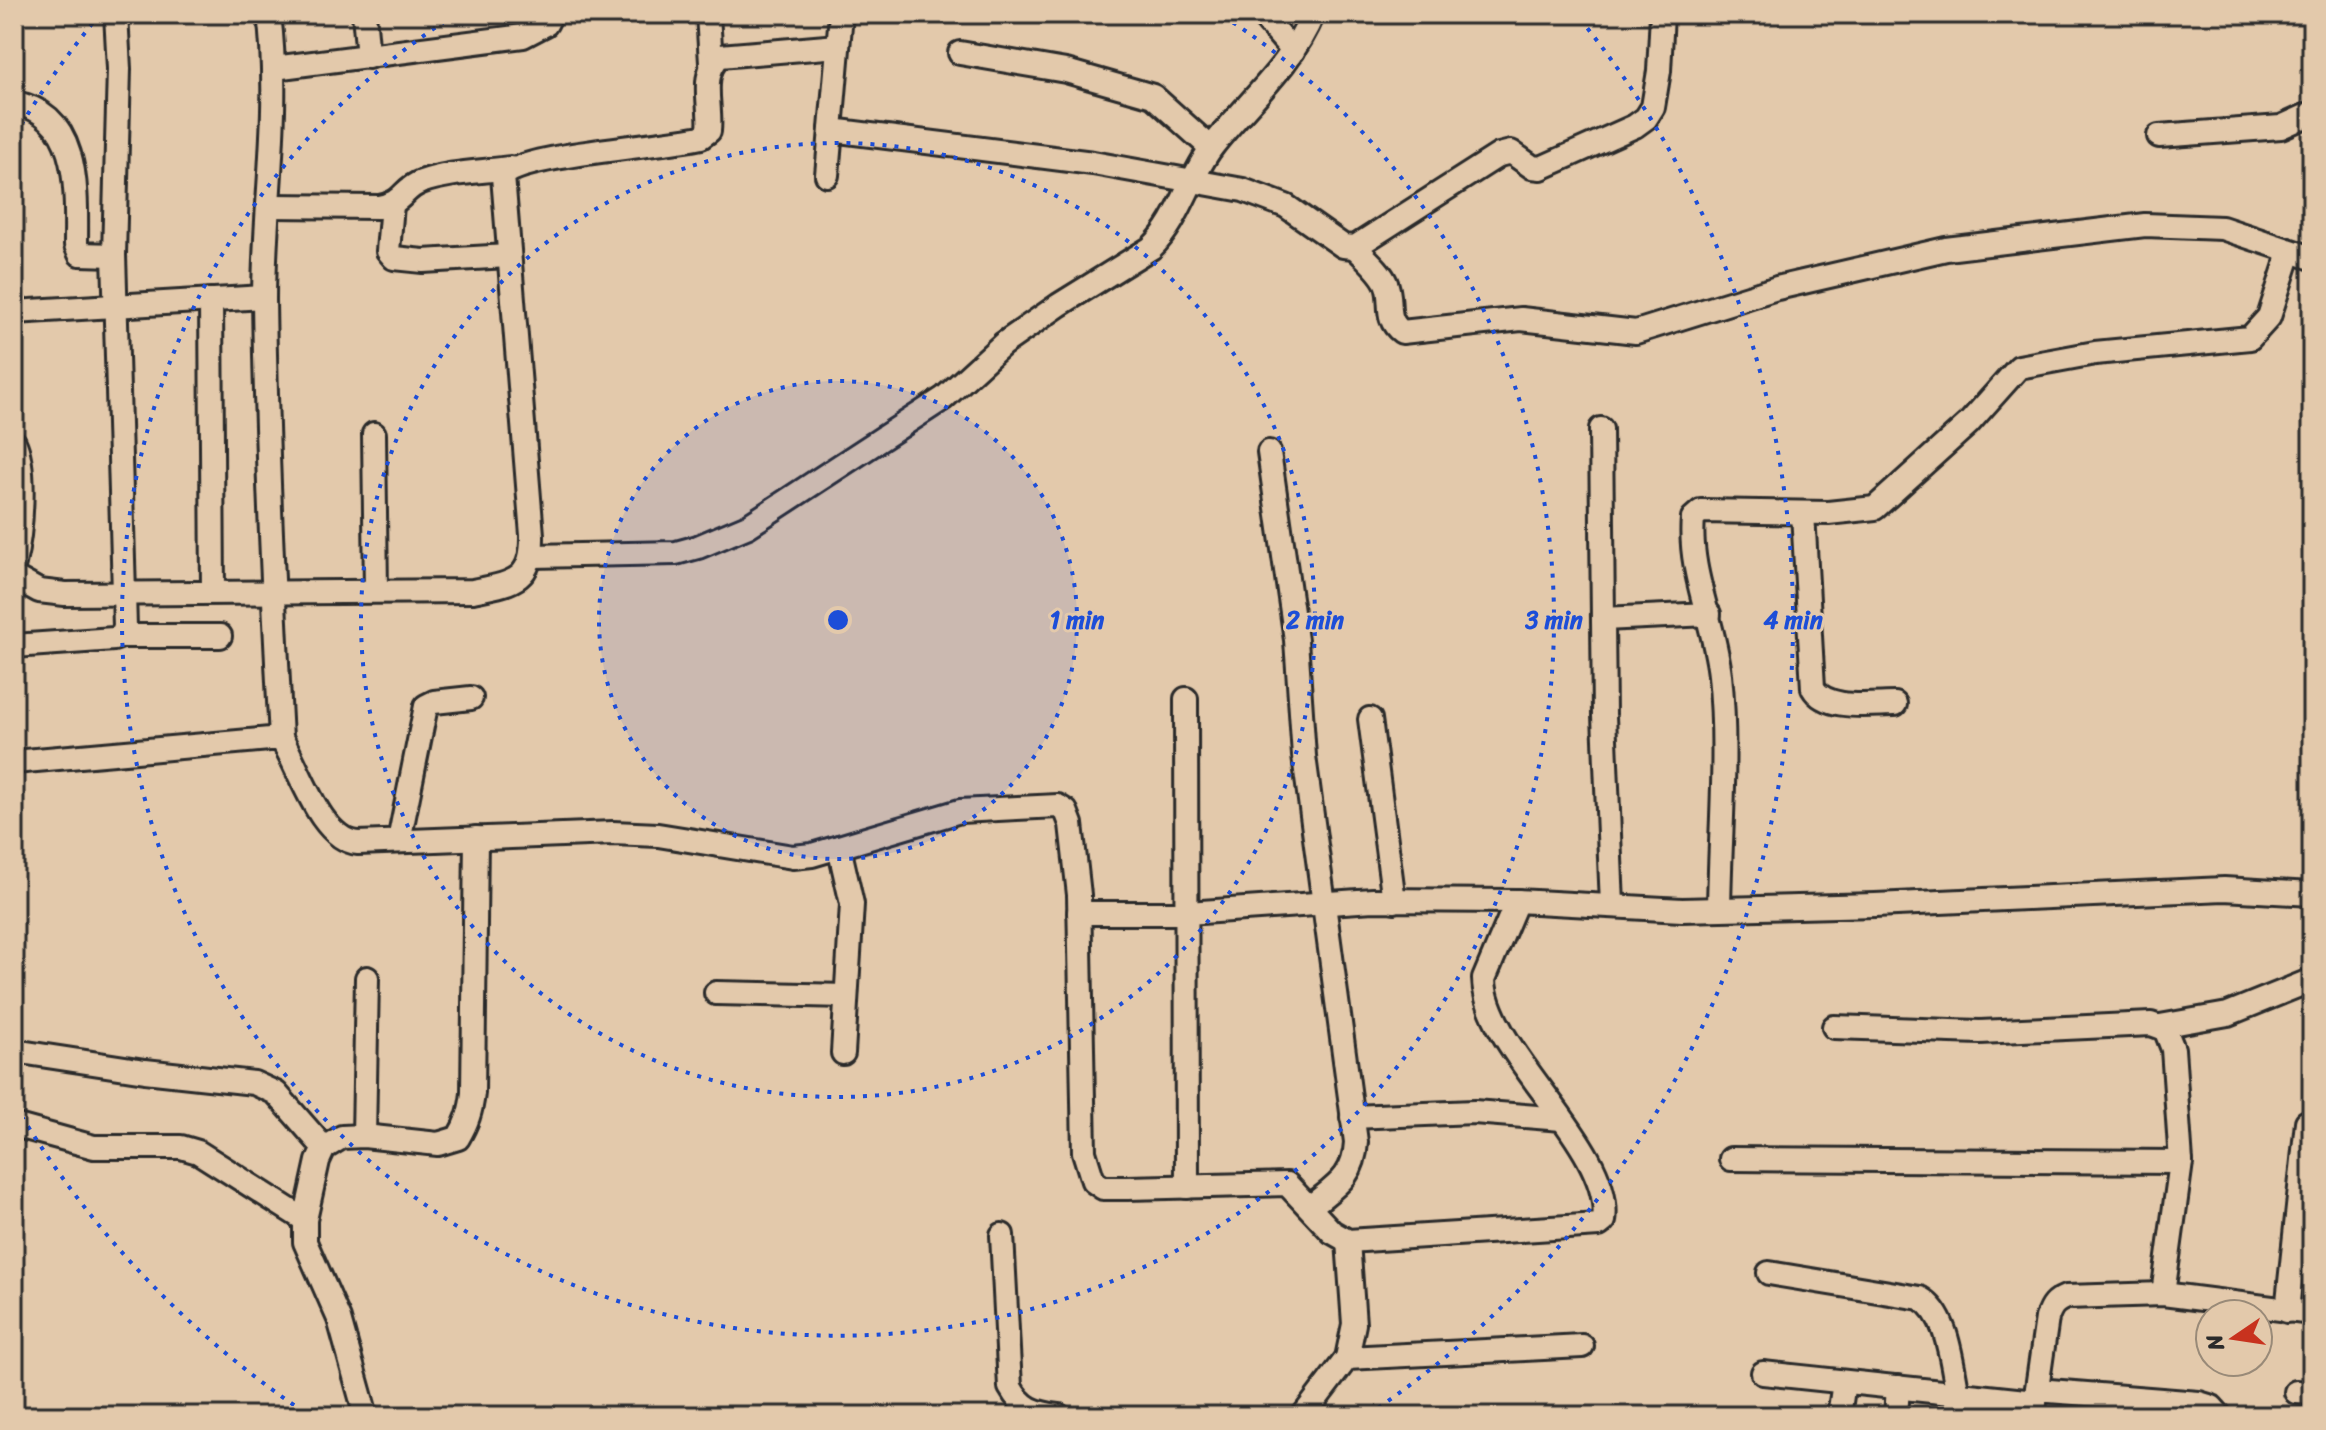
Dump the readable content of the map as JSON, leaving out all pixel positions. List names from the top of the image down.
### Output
{
  "north": "left",
  "rings": [
    "1 min",
    "2 min",
    "3 min",
    "4 min"
  ]
}
